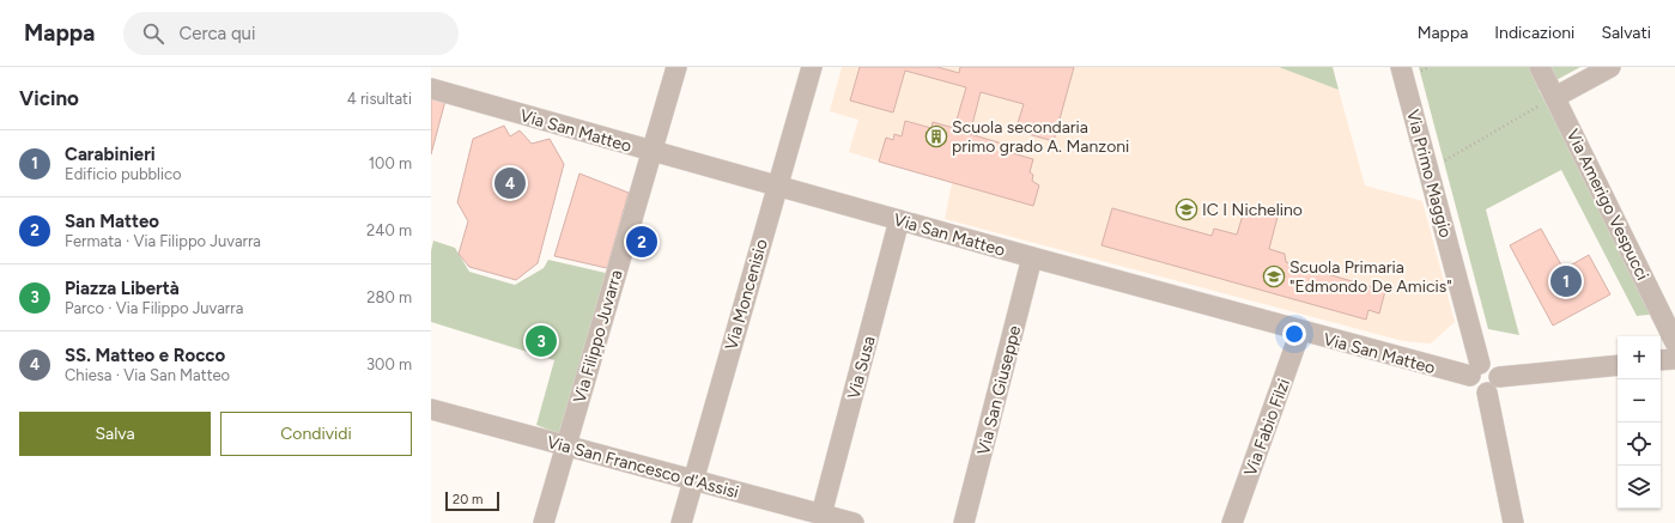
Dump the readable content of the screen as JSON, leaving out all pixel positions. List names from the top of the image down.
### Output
{
  "streets": {
    "street": [
      "Via San Matteo",
      "Via Primo Maggio",
      "Via Amerigo Vespucci",
      "Via Moncenisio",
      "Via Filippo Juvarra",
      "Via Susa",
      "Via San Giuseppe",
      "Via Fabio Filzi",
      "Via San Francesco d'Assisi"
    ]
  },
  "crossings": [
    ["Via San Matteo", "Via Primo Maggio"],
    ["Via San Matteo", "Via Moncenisio"],
    ["Via San Matteo", "Via Filippo Juvarra"],
    ["Via San Matteo", "Via Susa"],
    ["Via San Matteo", "Via San Giuseppe"],
    ["Via San Matteo", "Via Fabio Filzi"],
    ["Via Moncenisio", "Via San Francesco d'Assisi"],
    ["Via Filippo Juvarra", "Via San Francesco d'Assisi"],
    ["Via Susa", "Via San Francesco d'Assisi"]
  ],
  "places": {
    "building": ["Scuola secondaria primo grado A. Manzoni"],
    "school or university": ["IC I Nichelino", "Scuola Primaria \"Edmondo De Amicis\""]
  },
  "scale_bar": "20 m",
  "page": {
    "header": "Mappa",
    "search": "Cerca qui",
    "nav": ["Mappa", "Indicazioni", "Salvati"],
    "heading": ["Vicino", "4 risultati"],
    "list": [
      {
        "mark": "1",
        "name": "Carabinieri",
        "note": "Edificio pubblico",
        "value": "100 m"
      },
      {
        "mark": "2",
        "name": "San Matteo",
        "note": "Fermata · Via Filippo Juvarra",
        "value": "240 m"
      },
      {
        "mark": "3",
        "name": "Piazza Libertà",
        "note": "Parco · Via Filippo Juvarra",
        "value": "280 m"
      },
      {
        "mark": "4",
        "name": "SS. Matteo e Rocco",
        "note": "Chiesa · Via San Matteo",
        "value": "300 m"
      }
    ],
    "pins": [
      "4",
      "2",
      "1",
      "3"
    ],
    "map_buttons": ["+", "−"],
    "buttons": ["Salva", "Condividi"],
    "scale": "20 m"
  }
}
